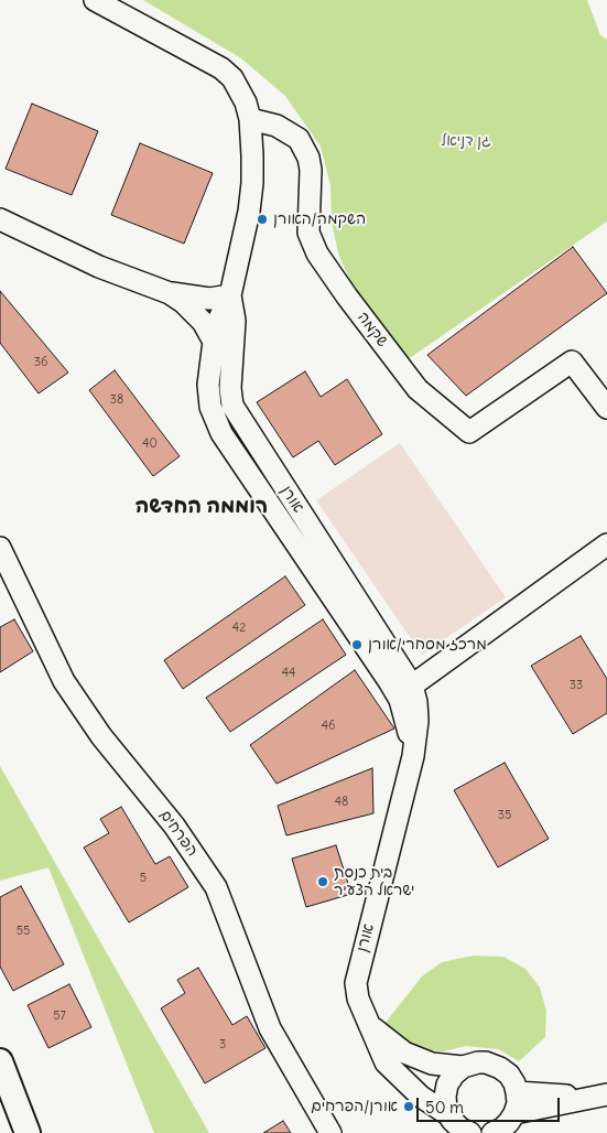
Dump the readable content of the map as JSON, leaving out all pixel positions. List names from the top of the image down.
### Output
{
  "streets": {
    "street": ["שקמה", "אורן", "הפרחים"]
  },
  "districts": ["רוממה החדשה"],
  "parks": ["גן דניאל"],
  "places": [
    "השקמה/האורן",
    "מרכז מסחרי/אורן",
    "בית כנסת ישראל הצעיר",
    "אורן/הפרחים"
  ],
  "house_numbers": [
    "36",
    "38",
    "40",
    "42",
    "44",
    "33",
    "46",
    "48",
    "35",
    "5",
    "55",
    "57",
    "3"
  ],
  "scale_bar": "50 m"
}
